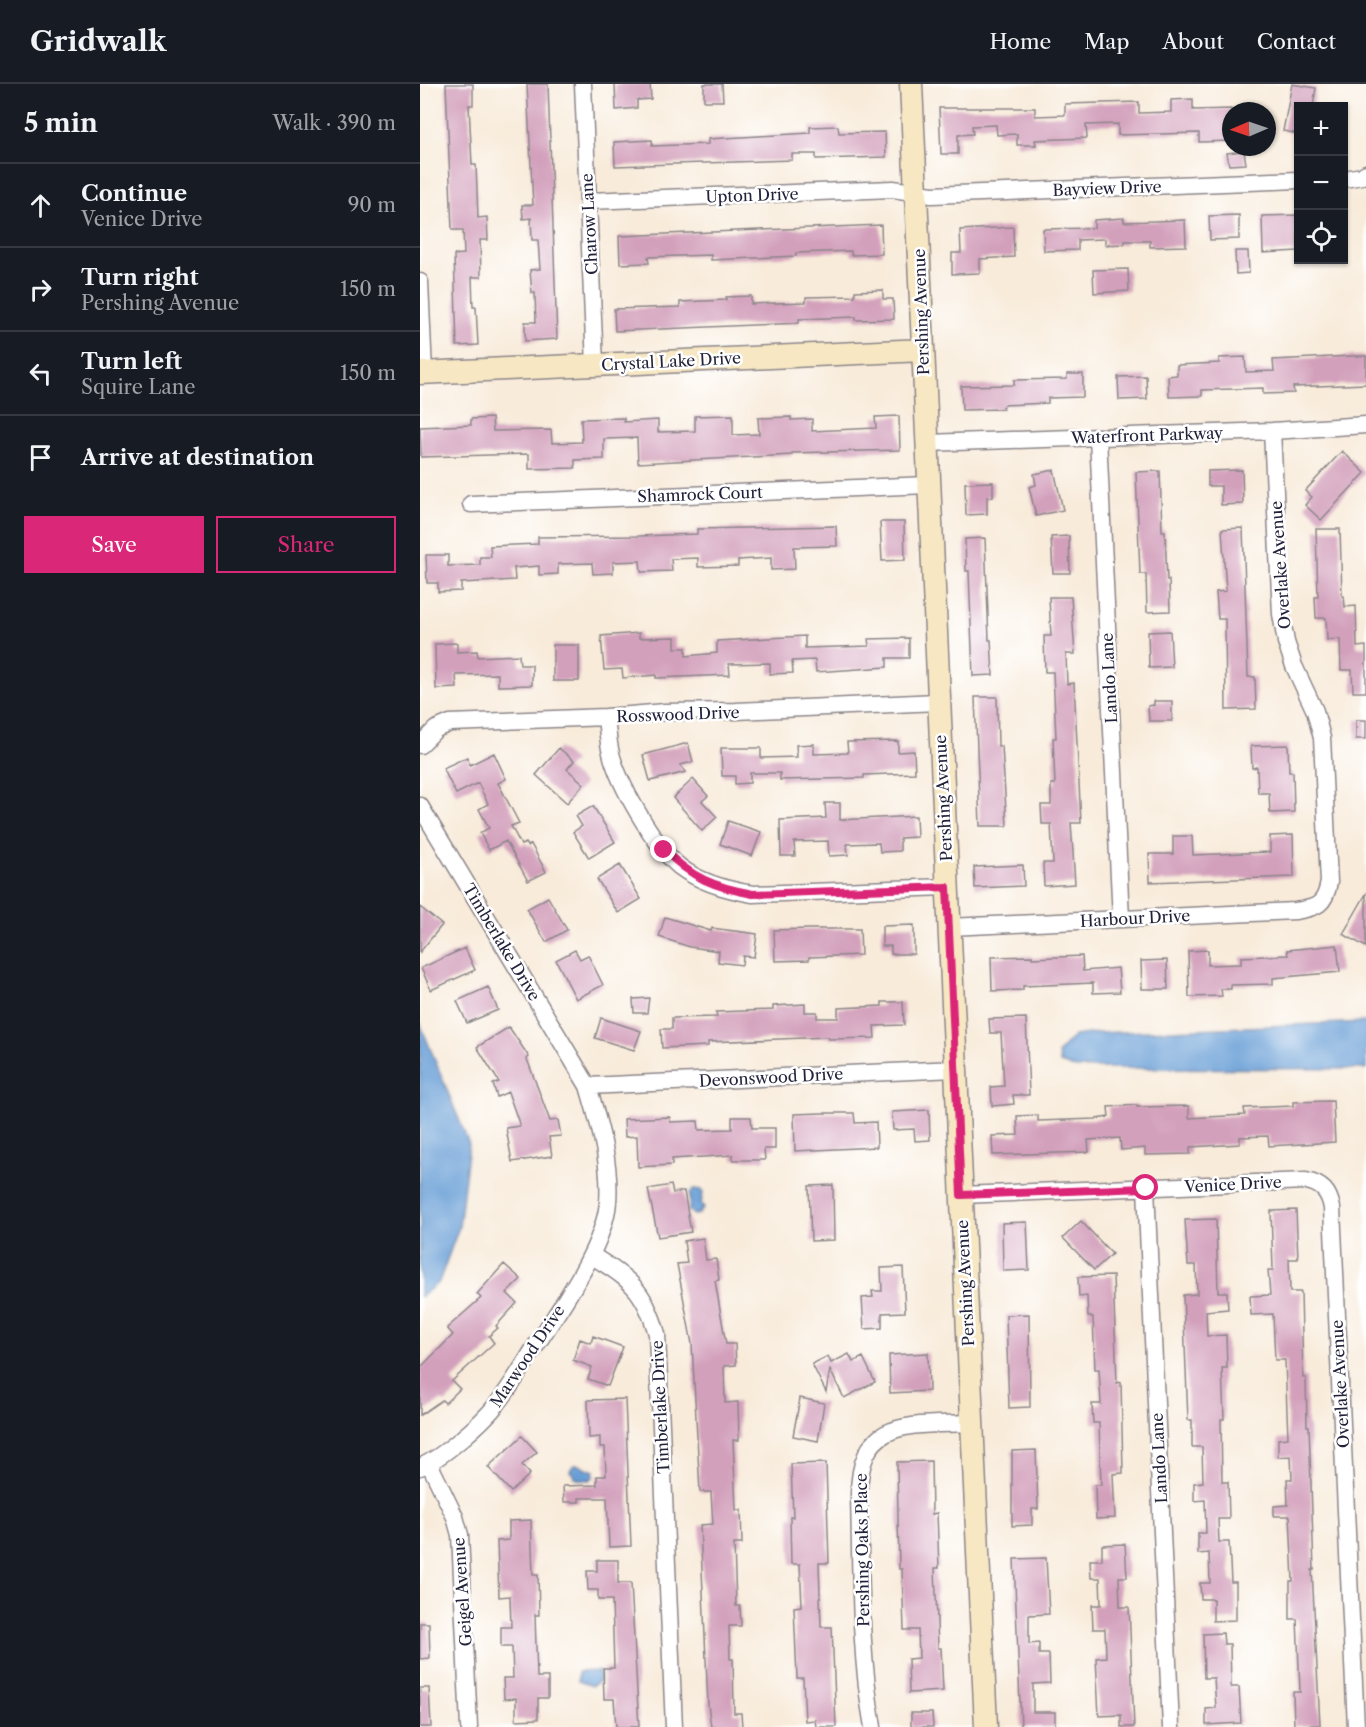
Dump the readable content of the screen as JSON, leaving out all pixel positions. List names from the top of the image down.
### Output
{
  "streets": {
    "street": [
      "Bayview Drive",
      "Upton Drive",
      "Charow Lane",
      "Pershing Avenue",
      "Crystal Lake Drive",
      "Waterfront Parkway",
      "Shamrock Court",
      "Overlake Avenue",
      "Lando Lane",
      "Rosswood Drive",
      "Harbour Drive",
      "Timberlake Drive",
      "Devonswood Drive",
      "Venice Drive",
      "Marwood Drive",
      "Pershing Oaks Place",
      "Geigel Avenue"
    ]
  },
  "crossings": [
    ["Bayview Drive", "Upton Drive"],
    ["Bayview Drive", "Pershing Avenue"],
    ["Upton Drive", "Charow Lane"],
    ["Upton Drive", "Pershing Avenue"],
    ["Charow Lane", "Crystal Lake Drive"],
    ["Pershing Avenue", "Crystal Lake Drive"],
    ["Pershing Avenue", "Waterfront Parkway"],
    ["Pershing Avenue", "Shamrock Court"],
    ["Pershing Avenue", "Rosswood Drive"],
    ["Pershing Avenue", "Harbour Drive"],
    ["Pershing Avenue", "Devonswood Drive"],
    ["Pershing Avenue", "Venice Drive"],
    ["Pershing Avenue", "Pershing Oaks Place"],
    ["Waterfront Parkway", "Overlake Avenue"],
    ["Waterfront Parkway", "Lando Lane"],
    ["Overlake Avenue", "Harbour Drive"],
    ["Overlake Avenue", "Venice Drive"],
    ["Lando Lane", "Harbour Drive"],
    ["Lando Lane", "Venice Drive"],
    ["Timberlake Drive", "Devonswood Drive"],
    ["Timberlake Drive", "Marwood Drive"],
    ["Marwood Drive", "Geigel Avenue"]
  ],
  "north": "left",
  "page": {
    "header": "Gridwalk",
    "nav": [
      "Home",
      "Map",
      "About",
      "Contact"
    ],
    "heading": ["5 min", "Walk · 390 m"],
    "map_buttons": ["+", "−"],
    "list": [
      ["Continue", "Venice Drive", "90 m"],
      ["Turn right", "Pershing Avenue", "150 m"],
      ["Turn left", "Squire Lane", "150 m"],
      "Arrive at destination"
    ],
    "buttons": ["Save", "Share"]
  }
}
